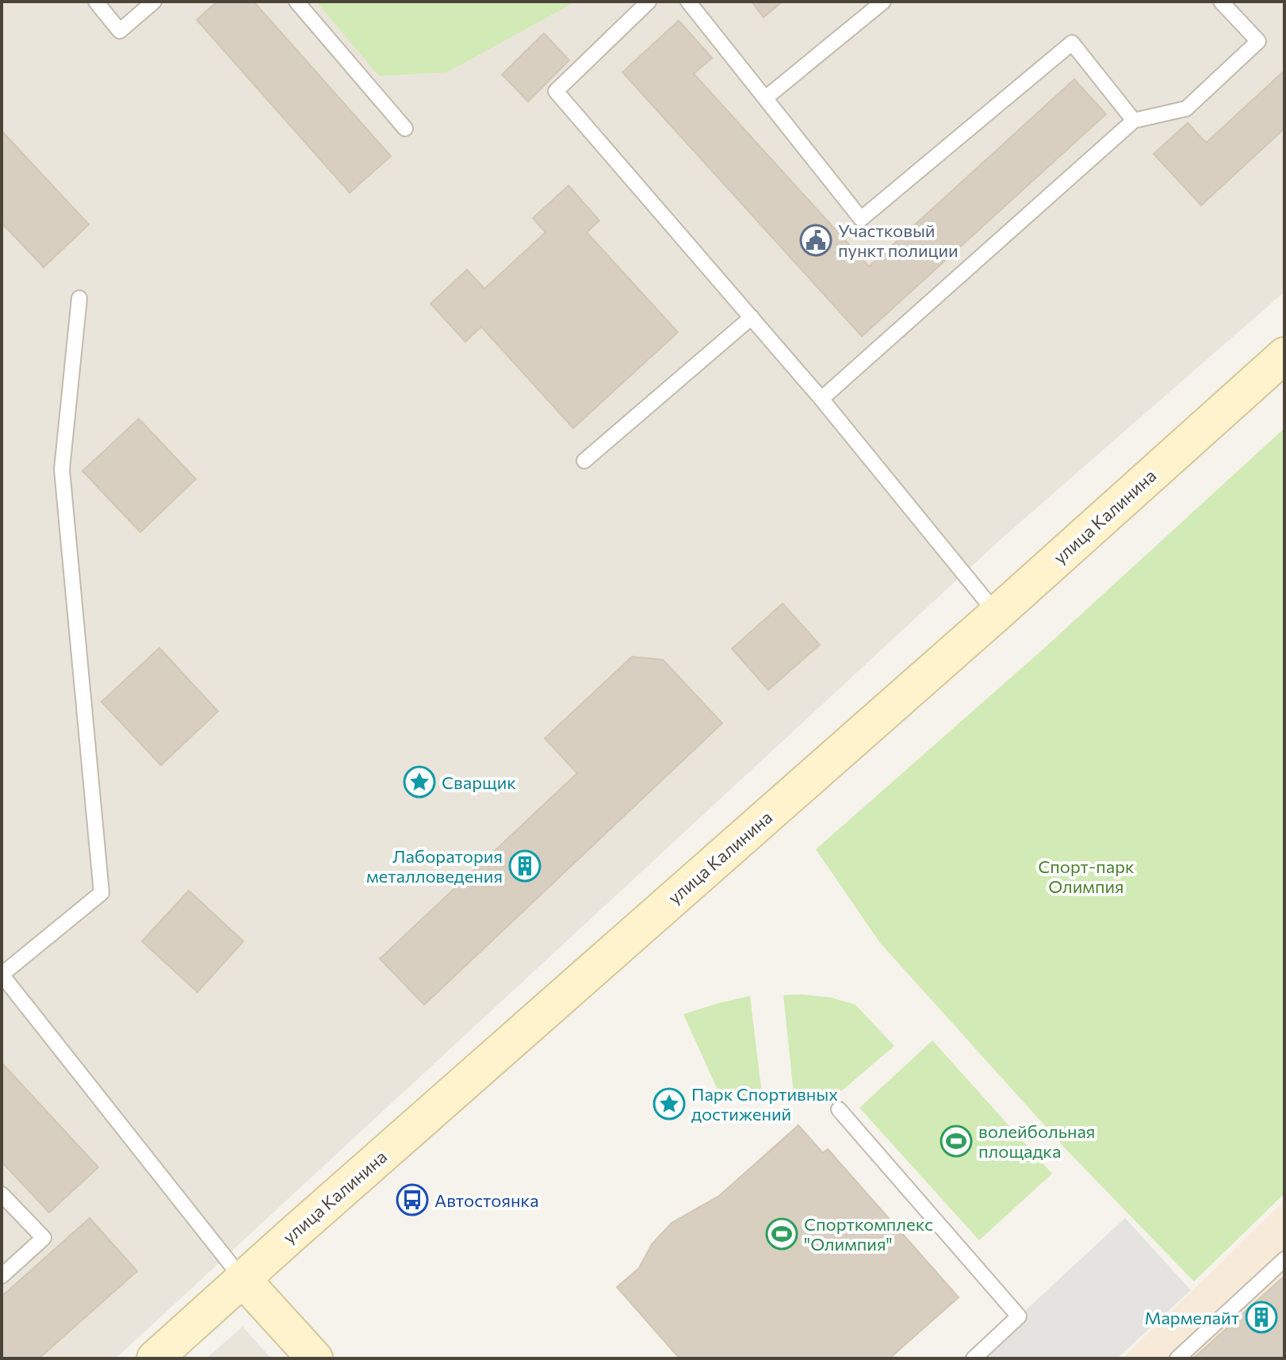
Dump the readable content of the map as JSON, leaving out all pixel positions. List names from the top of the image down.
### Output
{
  "streets": {
    "main road": ["улица Калинина"]
  },
  "parks": ["Спорт-парк Олимпия"],
  "places": {
    "public building": ["Участковый пункт полиции"],
    "place": ["Сварщик", "Парк Спортивных достижений"],
    "building": ["Лаборатория металловедения", "Мармелайт"],
    "sports": ["волейбольная площадка", "Спорткомплекс \"Олимпия\""],
    "bus stop": ["Автостоянка"]
  }
}
